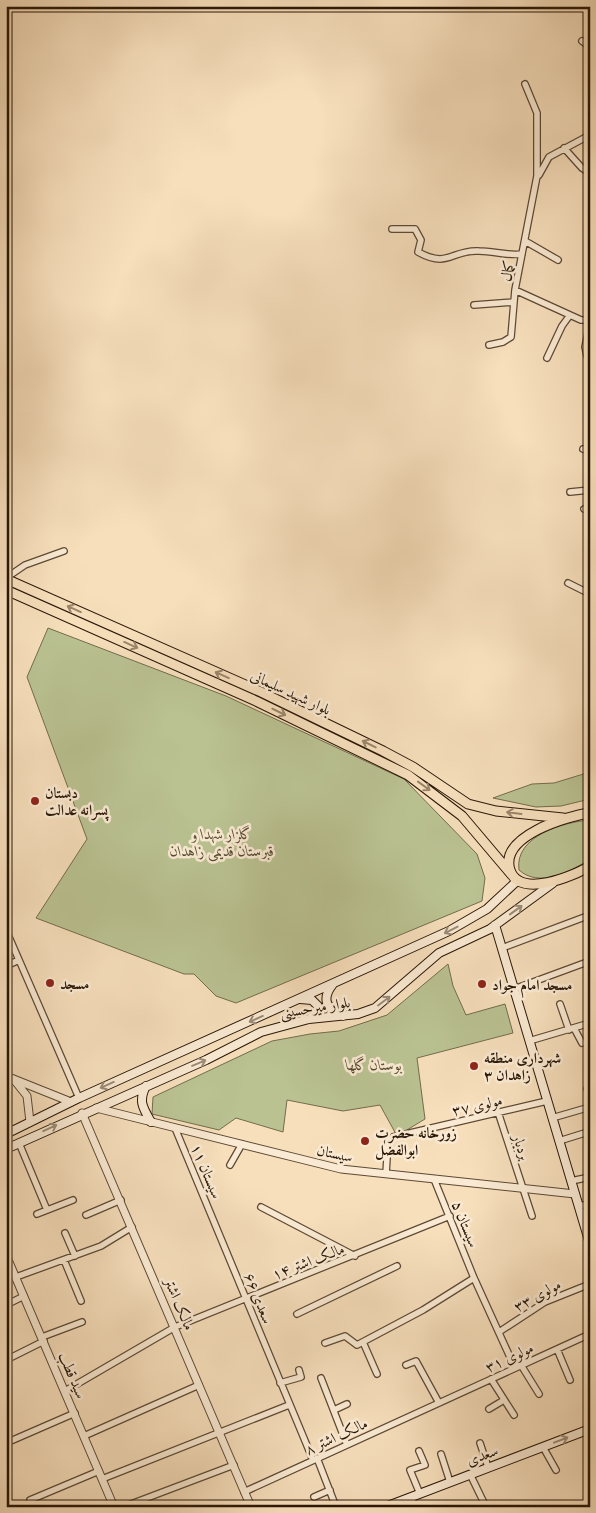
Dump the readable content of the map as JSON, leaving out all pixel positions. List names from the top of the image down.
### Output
{
  "streets": {
    "main road": ["بلوار شهید سلیمانی", "بلوار میرحسینی", "سعدی"],
    "street": [
      "کمال",
      "مولوی ۳۷",
      "بردبار",
      "سیستان",
      "سیستان ۱۱",
      "سیستان ۵",
      "مالک اشتر ۱۴",
      "مولوی ۳۳",
      "سعدی ۶۶",
      "مالک اشتر",
      "مولوی ۳۱",
      "سید قطب",
      "مالک اشتر ۸"
    ]
  },
  "crossings": [
    ["بلوار شهید سلیمانی", "بلوار میرحسینی"],
    ["بلوار میرحسینی", "سیستان"],
    ["بلوار میرحسینی", "مالک اشتر"],
    ["مولوی ۳۷", "بردبار"],
    ["مولوی ۳۷", "سیستان"],
    ["بردبار", "سیستان"],
    ["سیستان", "سیستان ۱۱"],
    ["سیستان", "سیستان ۵"],
    ["سیستان ۱۱", "سعدی ۶۶"],
    ["سیستان ۵", "مالک اشتر ۱۴"],
    ["سیستان ۵", "مولوی ۳۳"],
    ["سیستان ۵", "مولوی ۳۱"],
    ["مالک اشتر ۱۴", "سعدی ۶۶"],
    ["مالک اشتر ۱۴", "مالک اشتر"],
    ["مالک اشتر ۱۴", "سید قطب"],
    ["سعدی ۶۶", "مالک اشتر ۸"],
    ["مالک اشتر", "مالک اشتر ۸"],
    ["مولوی ۳۱", "مالک اشتر ۸"]
  ],
  "parks": ["گلزار شهدا و قبرستان قدیمی زاهدان", "بوستان گلها"],
  "places": [
    "دبستان پسرانه عدالت",
    "مسجد",
    "مسجد امام جواد",
    "شهرداری منطقه ۳ زاهدان",
    "زورخانه حضرت ابوالفضل"
  ]
}
